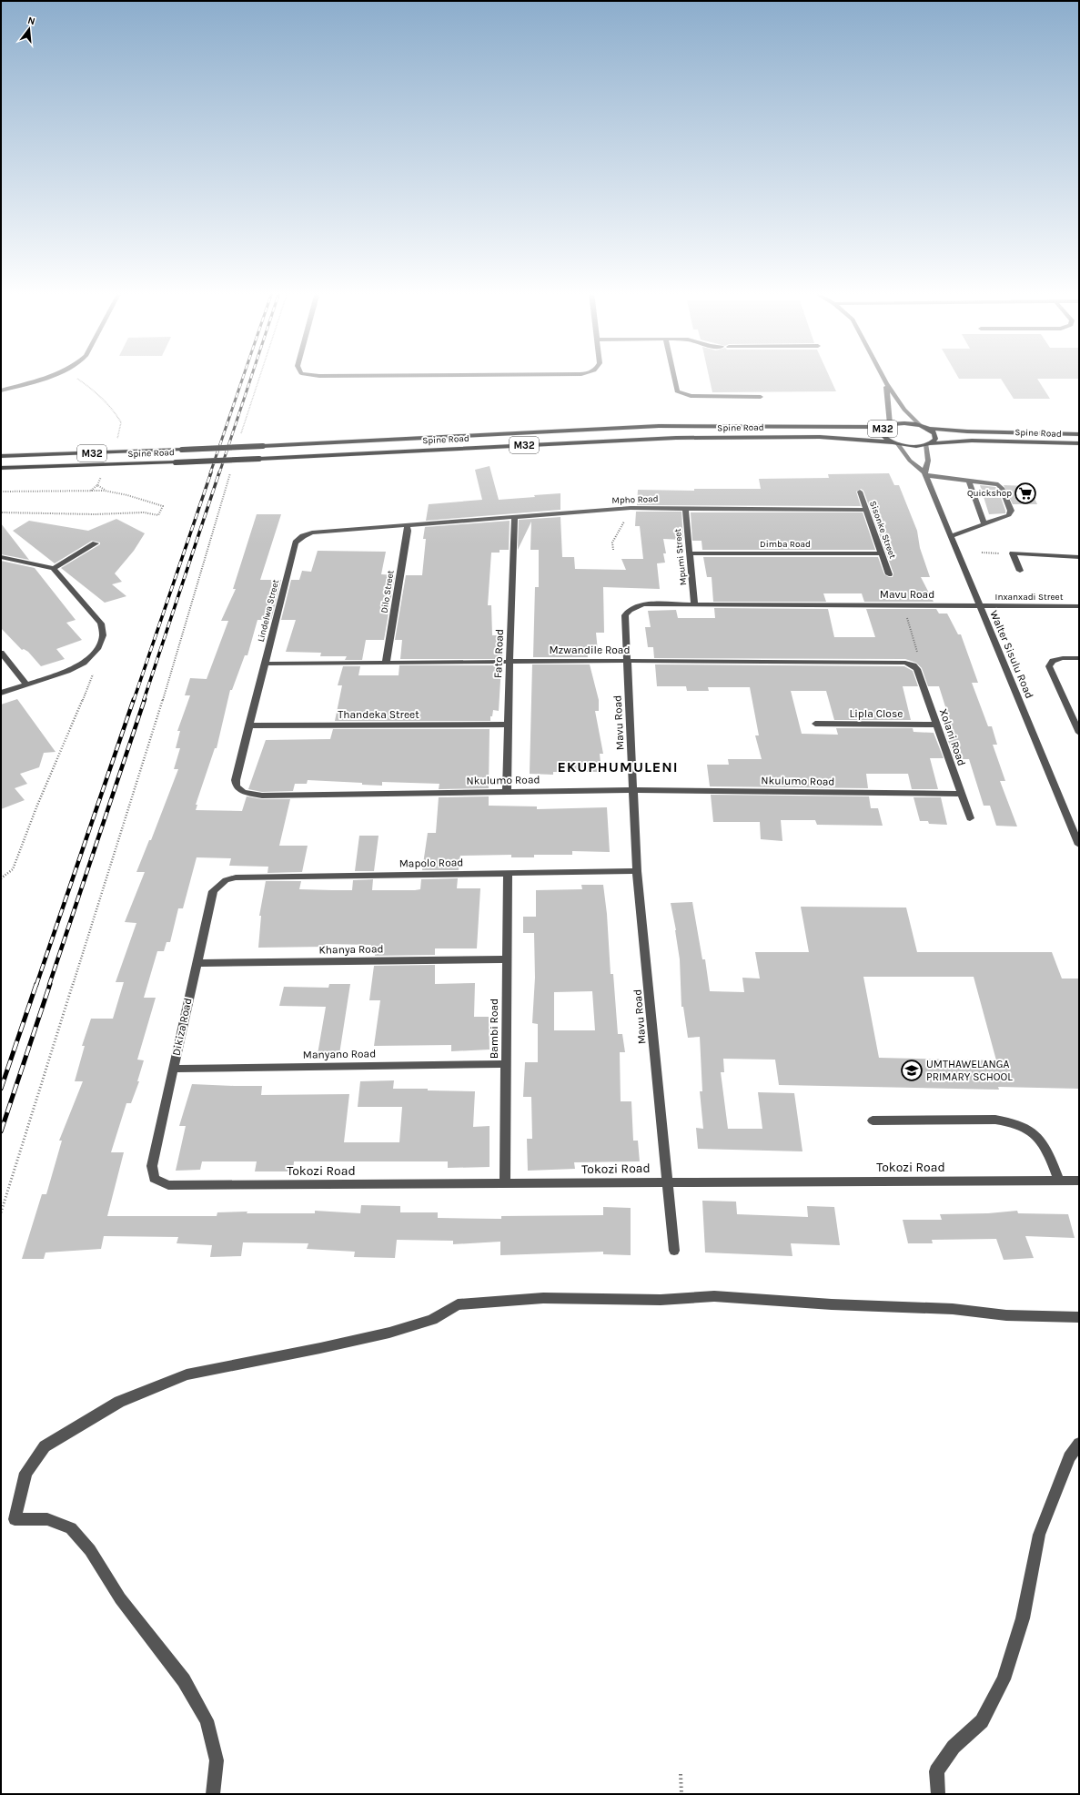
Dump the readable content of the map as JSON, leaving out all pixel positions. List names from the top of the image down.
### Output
{
  "streets": {
    "main road": ["Spine Road", "M32"],
    "street": [
      "Mpho Road",
      "Sisonke Street",
      "Dimba Road",
      "Mpumi Street",
      "Dilo Street",
      "Mavu Road",
      "Inxanxadi Street",
      "Lindelwa Street",
      "Mzwandile Road",
      "Fato Road",
      "Walter Sisulu Road",
      "Lipla Close",
      "Thandeka Street",
      "Xolani Road",
      "Nkulumo Road",
      "Mapolo Road",
      "Khanya Road",
      "Dikiza Road",
      "Bambi Road",
      "Manyano Road",
      "Tokozi Road"
    ]
  },
  "crossings": [
    ["Spine Road", "M32"],
    ["Spine Road", "Walter Sisulu Road"],
    ["Mpho Road", "Sisonke Street"],
    ["Mpho Road", "Mpumi Street"],
    ["Mpho Road", "Dilo Street"],
    ["Mpho Road", "Lindelwa Street"],
    ["Mpho Road", "Fato Road"],
    ["Sisonke Street", "Dimba Road"],
    ["Dimba Road", "Mpumi Street"],
    ["Mpumi Street", "Mavu Road"],
    ["Dilo Street", "Lindelwa Street"],
    ["Dilo Street", "Mzwandile Road"],
    ["Mavu Road", "Inxanxadi Street"],
    ["Mavu Road", "Mzwandile Road"],
    ["Mavu Road", "Walter Sisulu Road"],
    ["Mavu Road", "Nkulumo Road"],
    ["Mavu Road", "Mapolo Road"],
    ["Mavu Road", "Tokozi Road"],
    ["Inxanxadi Street", "Walter Sisulu Road"],
    ["Lindelwa Street", "Mzwandile Road"],
    ["Lindelwa Street", "Thandeka Street"],
    ["Lindelwa Street", "Nkulumo Road"],
    ["Mzwandile Road", "Fato Road"],
    ["Mzwandile Road", "Xolani Road"],
    ["Fato Road", "Thandeka Street"],
    ["Fato Road", "Nkulumo Road"],
    ["Lipla Close", "Xolani Road"],
    ["Xolani Road", "Nkulumo Road"],
    ["Mapolo Road", "Dikiza Road"],
    ["Mapolo Road", "Bambi Road"],
    ["Khanya Road", "Dikiza Road"],
    ["Khanya Road", "Bambi Road"],
    ["Dikiza Road", "Manyano Road"],
    ["Dikiza Road", "Tokozi Road"],
    ["Bambi Road", "Manyano Road"],
    ["Bambi Road", "Tokozi Road"]
  ],
  "districts": ["EKUPHUMULENI"],
  "places": {
    "supermarket": ["Quickshop"],
    "school or university": ["UMTHAWELANGA PRIMARY SCHOOL"]
  },
  "north": "top"
}
